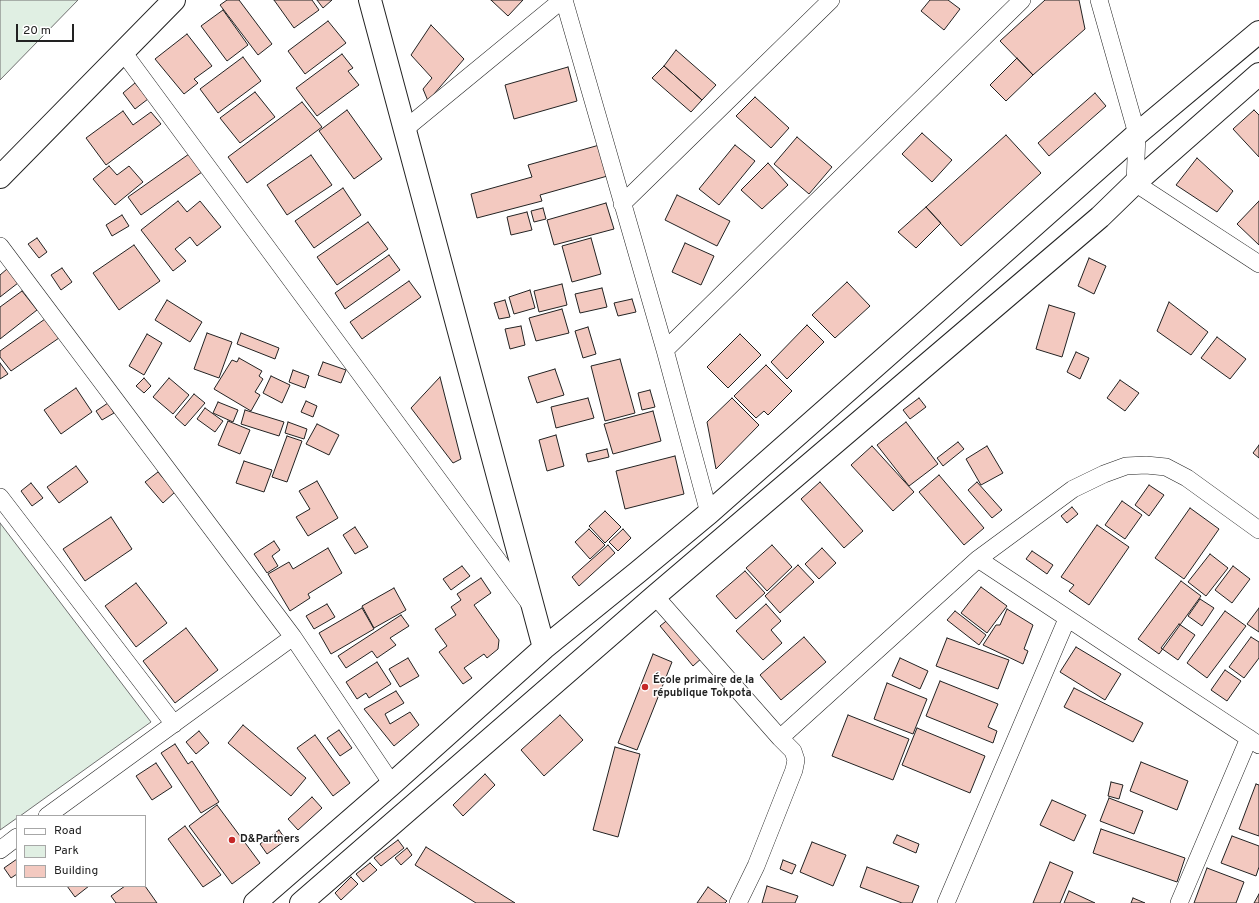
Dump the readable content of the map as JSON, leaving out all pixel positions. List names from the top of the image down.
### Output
{
  "places": ["École primaire de la république Tokpota", "D&Partners"],
  "legend": ["Road", "Park", "Building"],
  "scale_bar": "20 m"
}
